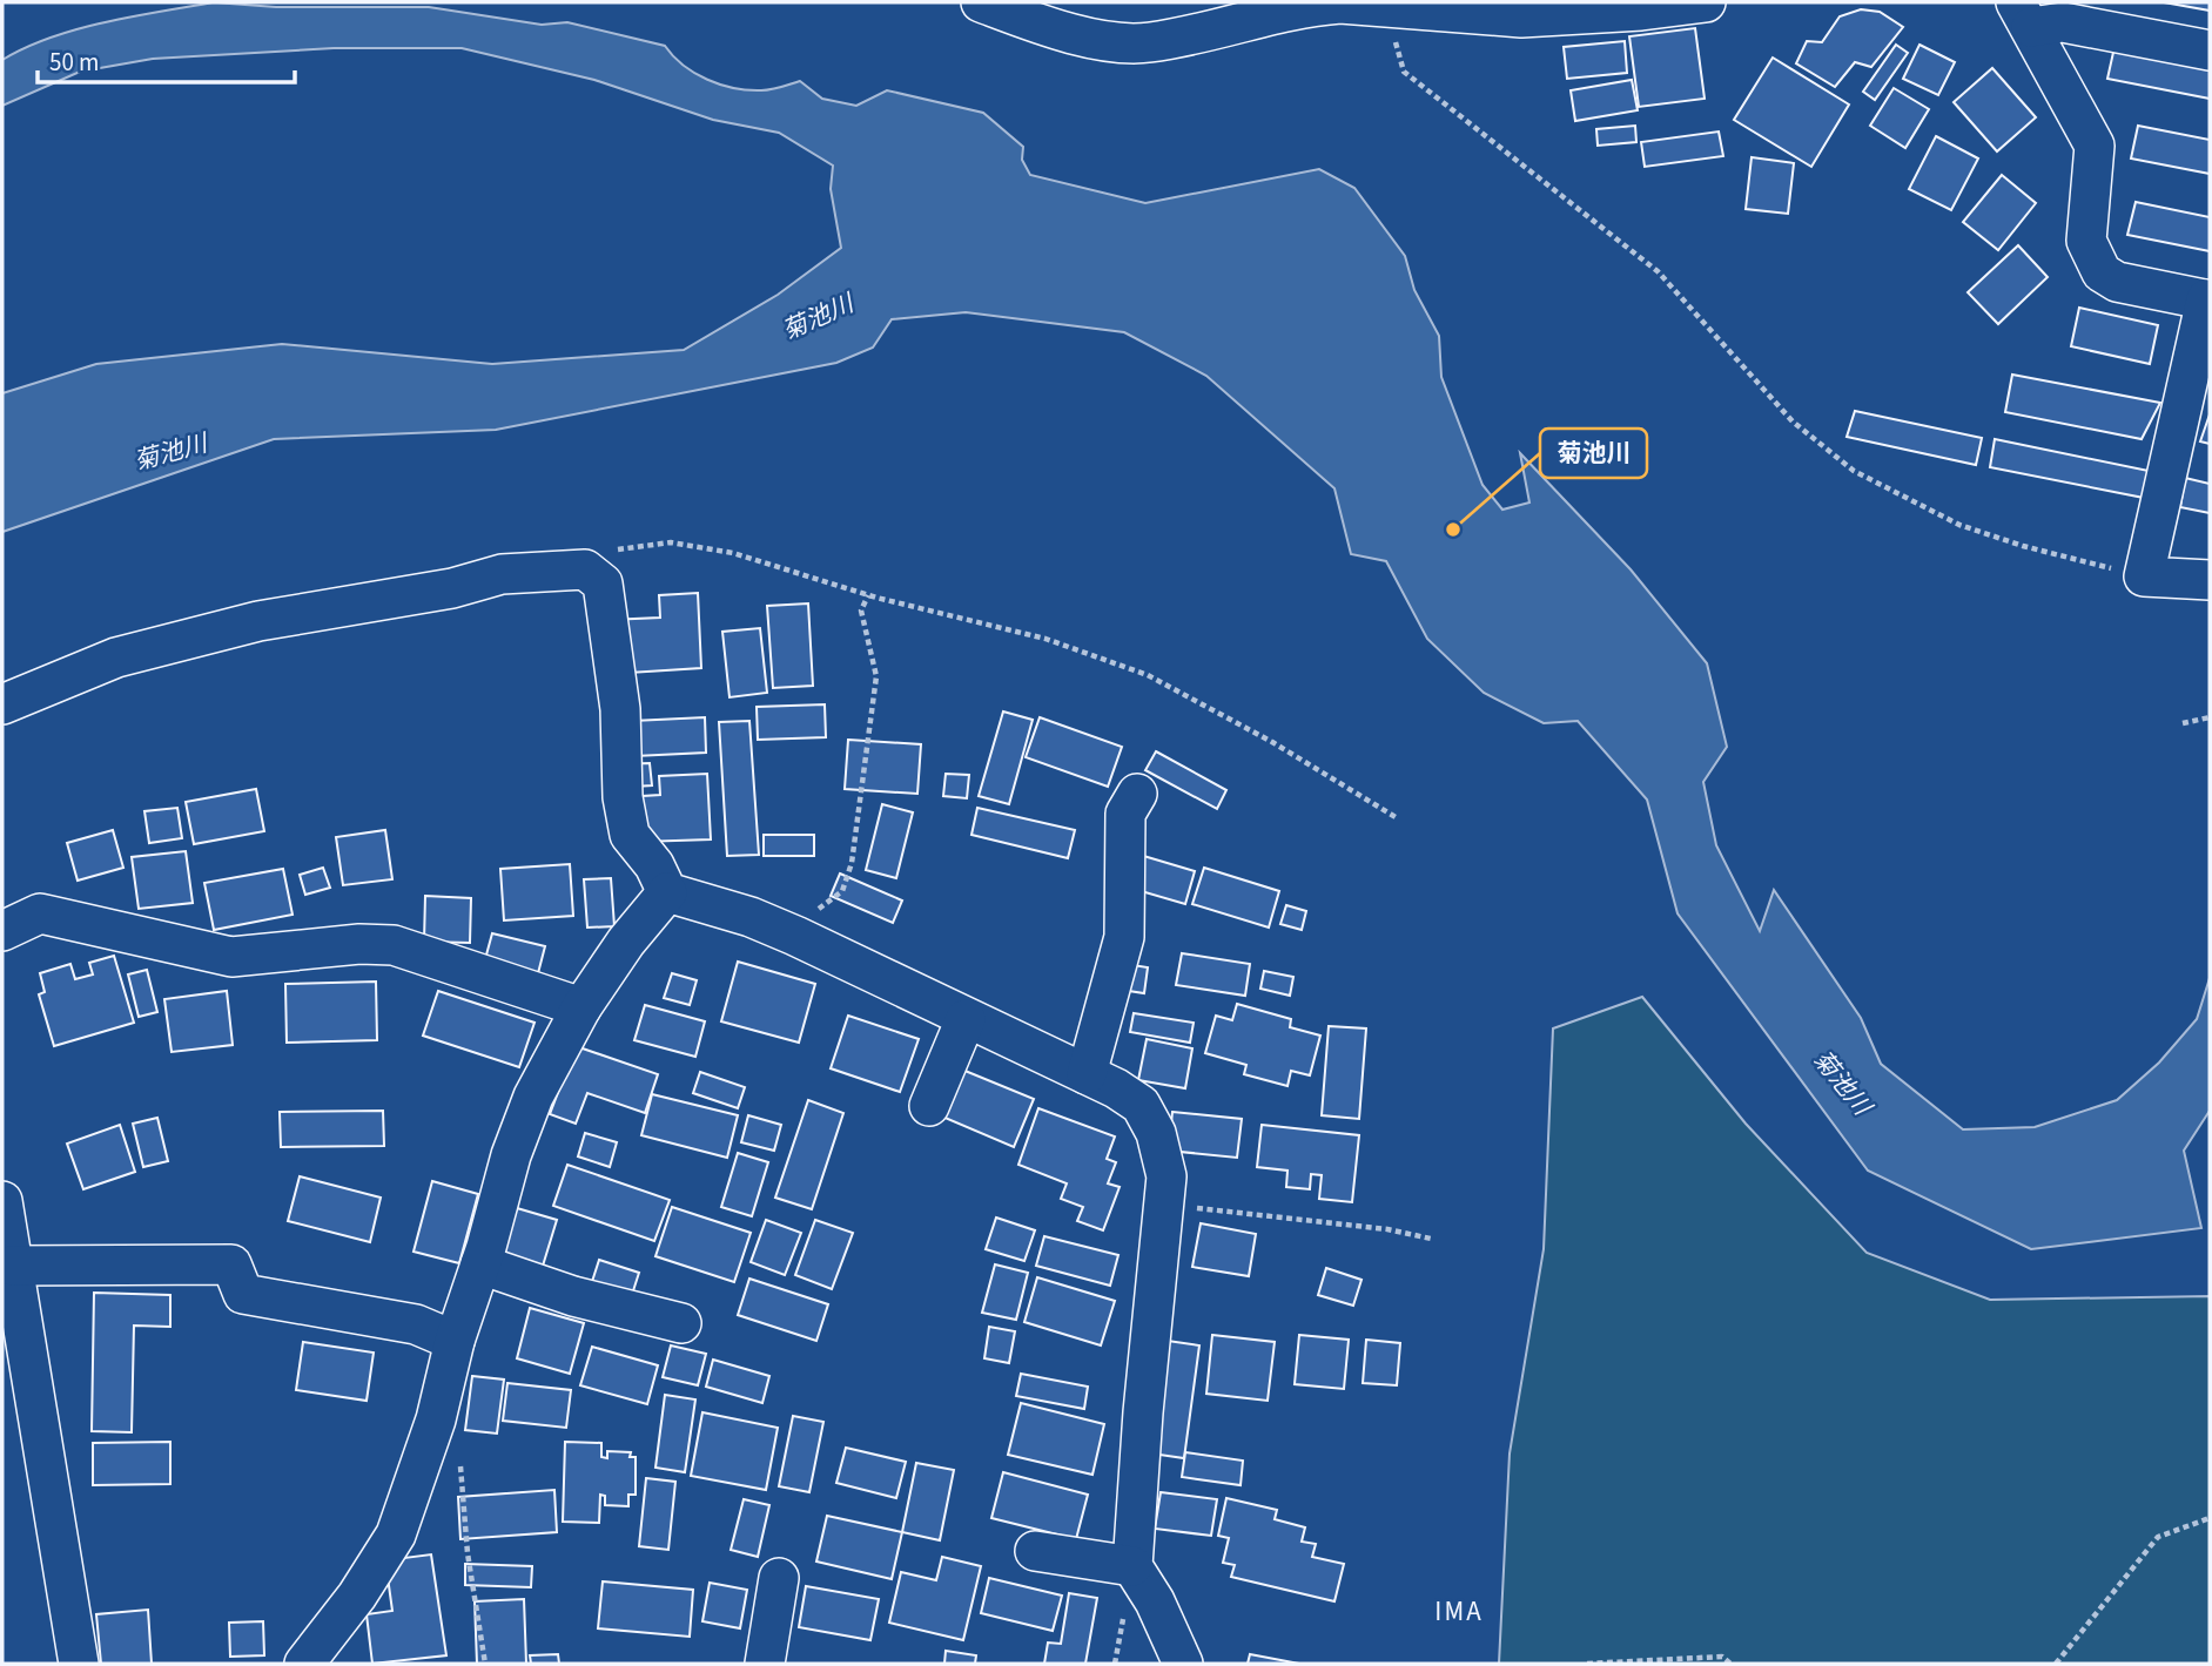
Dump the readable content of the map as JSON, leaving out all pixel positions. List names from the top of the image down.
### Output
{
  "districts": ["IMA"],
  "water": ["菊池川"],
  "places": ["菊池川"],
  "scale_bar": "50 m"
}
